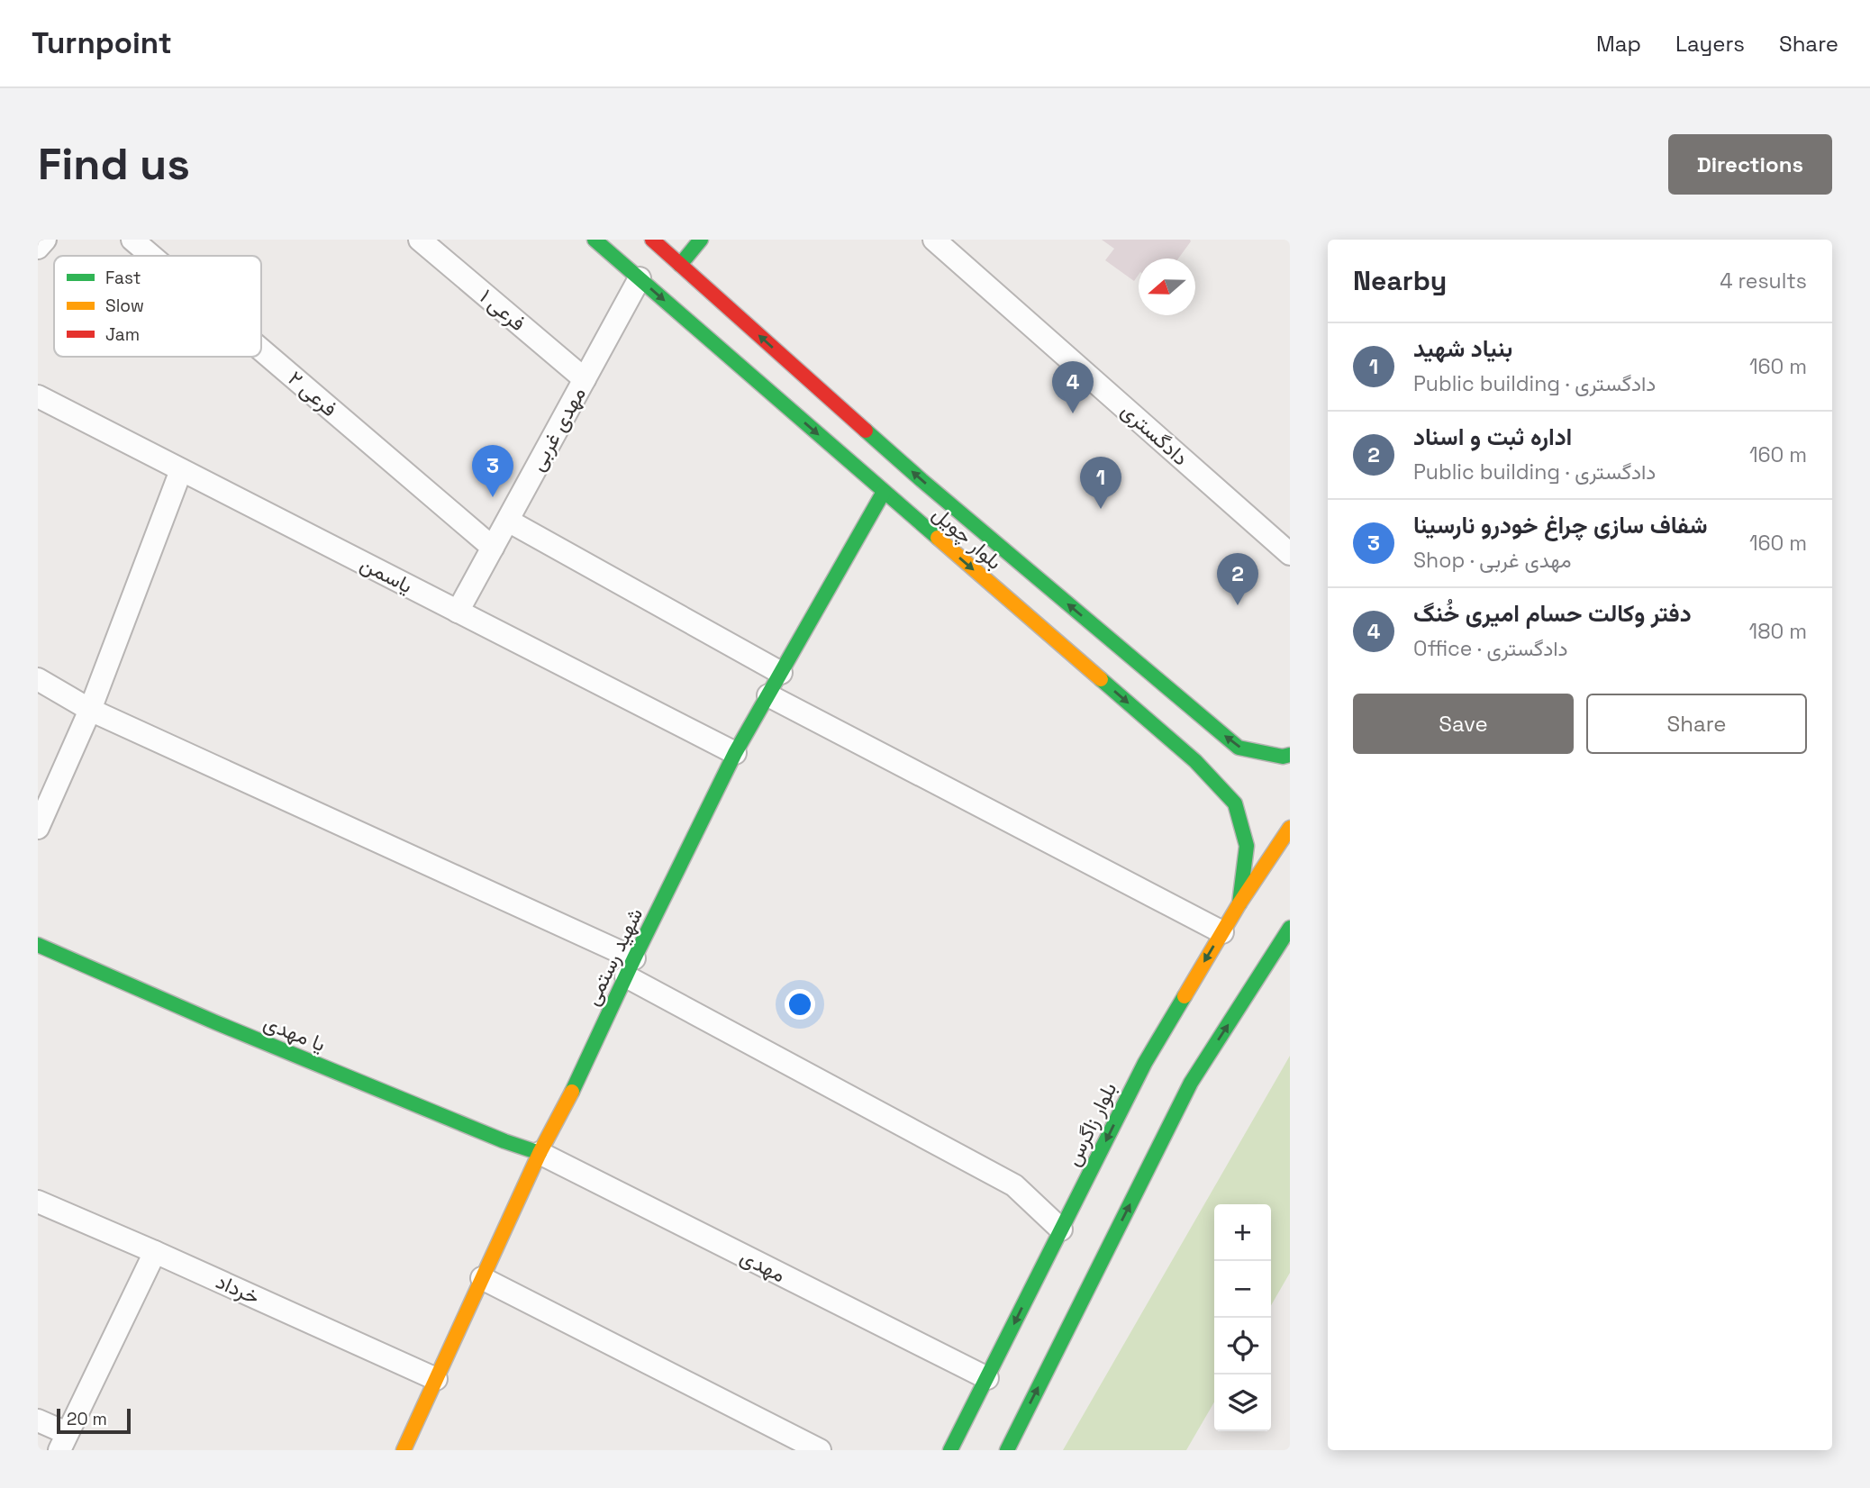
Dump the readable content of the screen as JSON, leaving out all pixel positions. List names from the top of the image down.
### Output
{
  "streets": {
    "main road": [
      "بلوار چویل",
      "شهید رستمی",
      "یا مهدی",
      "بلوار زاگرس"
    ],
    "street": [
      "فرعی ۱",
      "فرعی ۲",
      "مهدی غربی",
      "دادگستری",
      "یاسمن",
      "مهدی",
      "خرداد"
    ]
  },
  "crossings": [
    ["فرعی ۱", "مهدی غربی"],
    ["فرعی ۲", "مهدی غربی"],
    ["مهدی غربی", "بلوار چویل"],
    ["مهدی غربی", "یاسمن"],
    ["بلوار چویل", "شهید رستمی"],
    ["بلوار چویل", "بلوار زاگرس"],
    ["یاسمن", "شهید رستمی"],
    ["شهید رستمی", "یا مهدی"],
    ["شهید رستمی", "مهدی"],
    ["شهید رستمی", "خرداد"],
    ["یا مهدی", "مهدی"],
    ["بلوار زاگرس", "مهدی"]
  ],
  "legend": ["Fast", "Slow", "Jam"],
  "scale_bar": "20 m",
  "north": "left",
  "page": {
    "header": "Turnpoint",
    "nav": ["Map", "Layers", "Share"],
    "buttons": [
      "Directions",
      ["Save", "Share"]
    ],
    "title": "Find us",
    "heading": ["Nearby", "4 results"],
    "list": [
      {
        "mark": "1",
        "name": "بنیاد شهید",
        "note": "Public building · دادگستری",
        "value": "160 m"
      },
      {
        "mark": "2",
        "name": "اداره ثبت و اسناد",
        "note": "Public building · دادگستری",
        "value": "160 m"
      },
      {
        "mark": "3",
        "name": "شفاف سازی چراغ خودرو نارسینا",
        "note": "Shop · مهدی غربی",
        "value": "160 m"
      },
      {
        "mark": "4",
        "name": "دفتر وکالت حسام امیری خُنگ",
        "note": "Office · دادگستری",
        "value": "180 m"
      }
    ],
    "pins": [
      "4",
      "3",
      "1",
      "2"
    ],
    "map_buttons": ["+", "−"],
    "scale": "20 m"
  }
}
